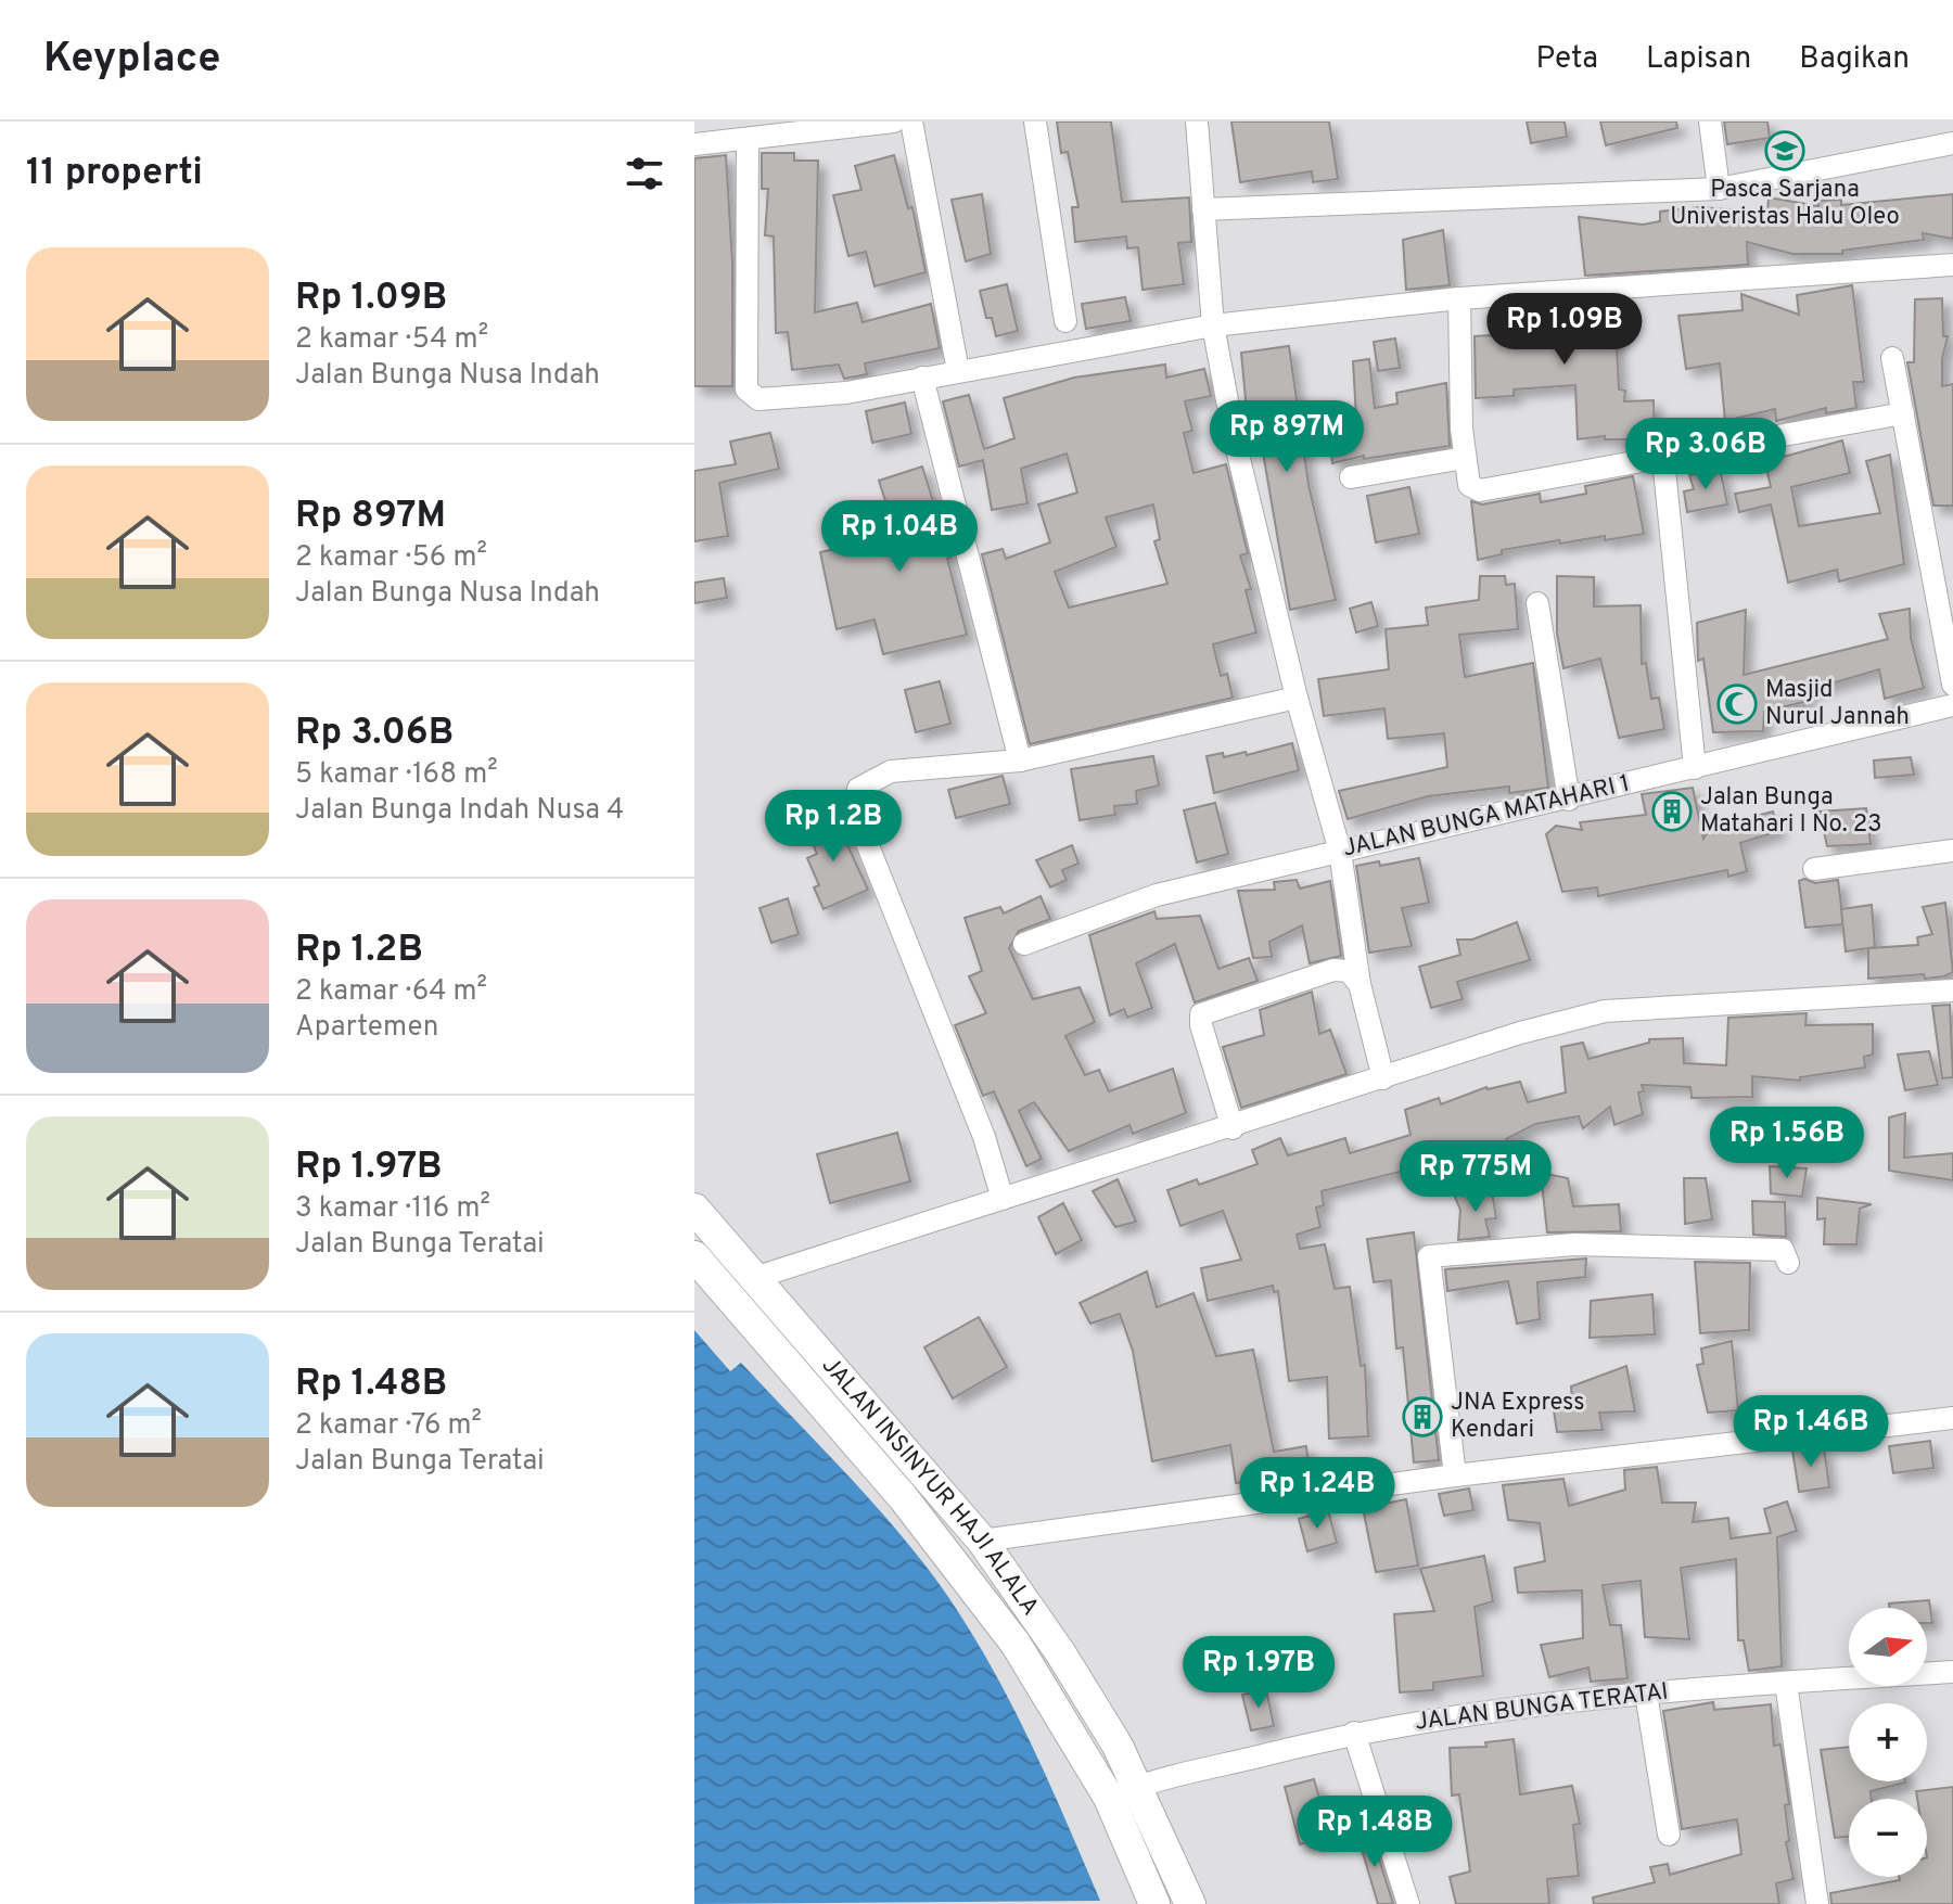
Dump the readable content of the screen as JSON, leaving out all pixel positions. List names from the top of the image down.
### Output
{
  "streets": {
    "main road": ["JALAN INSINYUR HAJI ALALA"],
    "street": ["JALAN BUNGA MATAHARI 1", "JALAN BUNGA TERATAI"]
  },
  "crossings": [
    ["JALAN INSINYUR HAJI ALALA", "JALAN BUNGA TERATAI"]
  ],
  "places": {
    "school or university": ["Pasca Sarjana Univeristas Halu Oleo"],
    "mosque": ["Masjid Nurul Jannah"],
    "building": ["Jalan Bunga Matahari I No. 23", "JNA Express Kendari"]
  },
  "north": "right",
  "page": {
    "header": "Keyplace",
    "nav": ["Peta", "Lapisan", "Bagikan"],
    "heading": "11 properti",
    "list": [
      {
        "name": "Rp 1.09B",
        "note": "2 kamar · 54 m² · Jalan Bunga Nusa Indah"
      },
      {
        "name": "Rp 897M",
        "note": "2 kamar · 56 m² · Jalan Bunga Nusa Indah"
      },
      {
        "name": "Rp 3.06B",
        "note": "5 kamar · 168 m² · Jalan Bunga Indah Nusa 4"
      },
      {
        "name": "Rp 1.2B",
        "note": "2 kamar · 64 m² · Apartemen"
      },
      {
        "name": "Rp 1.97B",
        "note": "3 kamar · 116 m² · Jalan Bunga Teratai"
      },
      {
        "name": "Rp 1.48B",
        "note": "2 kamar · 76 m² · Jalan Bunga Teratai"
      }
    ],
    "price": [
      "Rp 1.09B",
      "Rp 897M",
      "Rp 3.06B",
      "Rp 1.04B",
      "Rp 1.2B",
      "Rp 1.56B",
      "Rp 775M",
      "Rp 1.46B",
      "Rp 1.24B",
      "Rp 1.97B",
      "Rp 1.48B"
    ],
    "map_buttons": ["+", "−"]
  }
}
